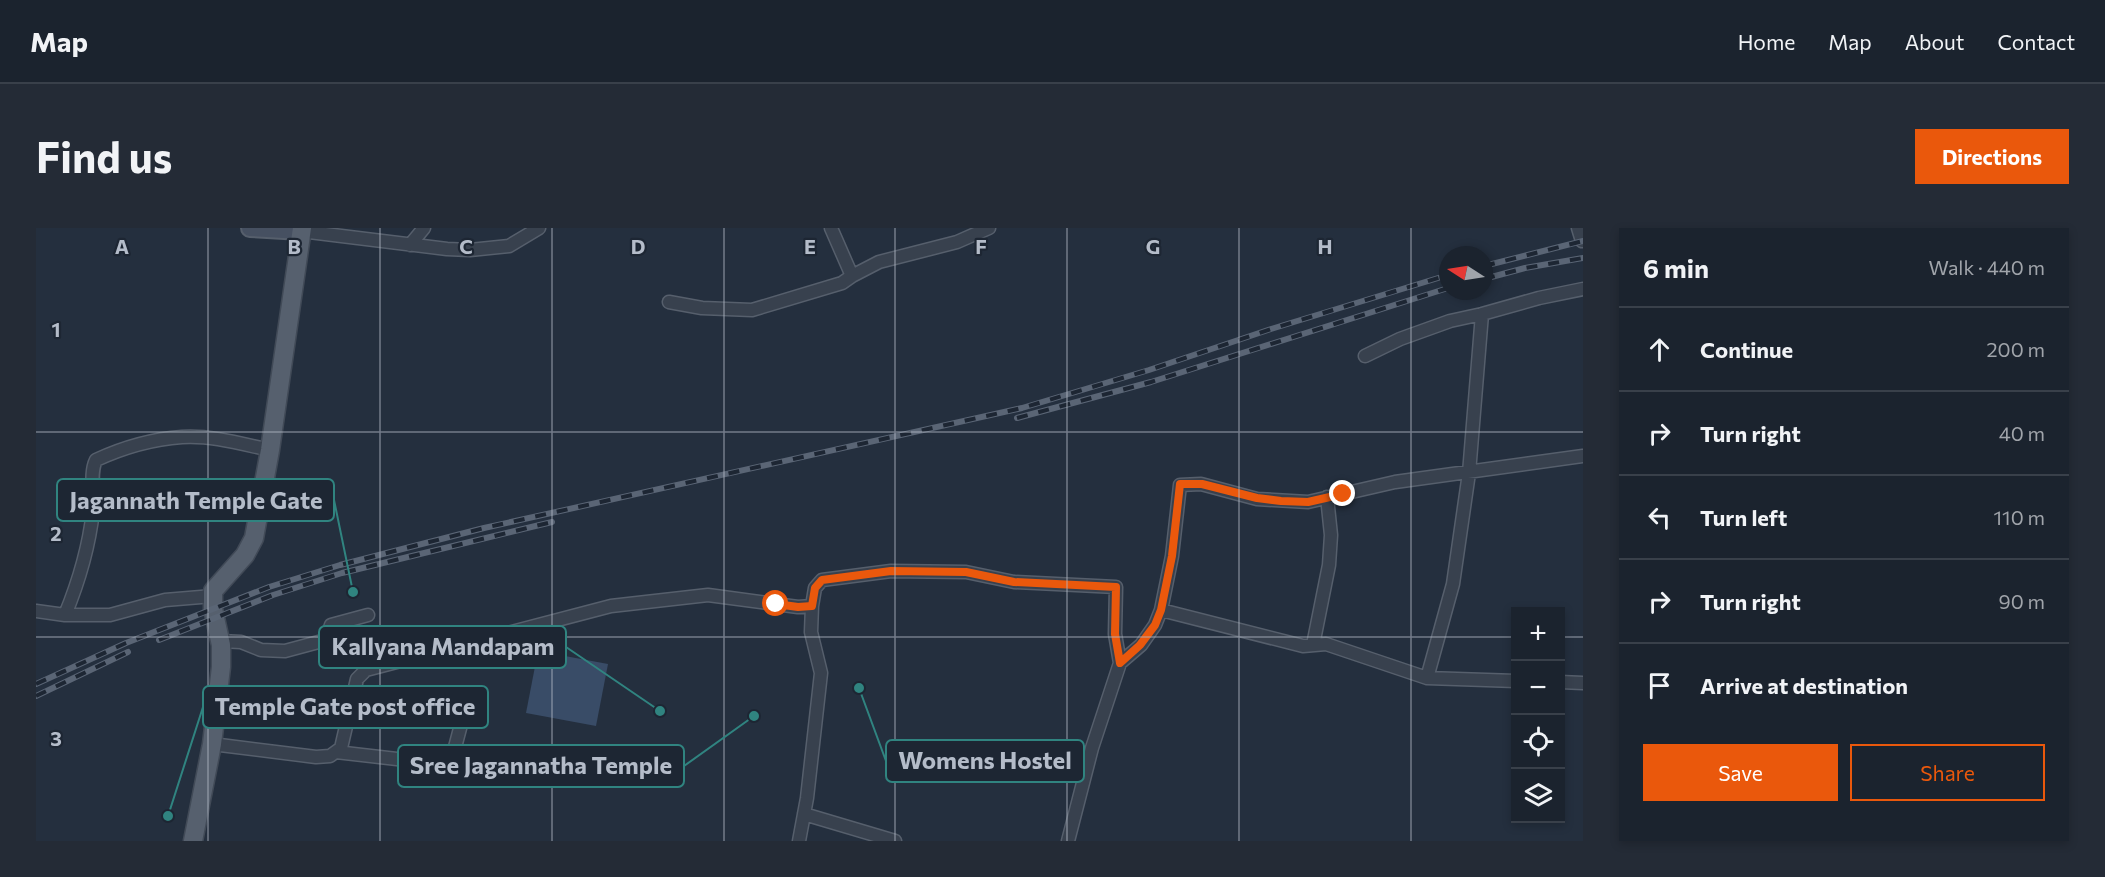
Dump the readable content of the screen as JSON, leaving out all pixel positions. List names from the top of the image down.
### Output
{
  "places": [
    "Jagannath Temple Gate",
    "Womens Hostel",
    "Kallyana Mandapam",
    "Sree Jagannatha Temple",
    "Temple Gate post office"
  ],
  "north": "left",
  "page": {
    "header": "Map",
    "nav": [
      "Home",
      "Map",
      "About",
      "Contact"
    ],
    "buttons": [
      "Directions",
      ["Save", "Share"]
    ],
    "title": "Find us",
    "heading": ["6 min", "Walk · 440 m"],
    "list": [
      ["Continue", "200 m"],
      ["Turn right", "40 m"],
      ["Turn left", "110 m"],
      ["Turn right", "90 m"],
      "Arrive at destination"
    ],
    "map_buttons": ["+", "−"]
  },
  "grid": {
    "columns": [
      "A",
      "B",
      "C",
      "D",
      "E",
      "F",
      "G",
      "H"
    ],
    "rows": ["1", "2", "3"]
  }
}
